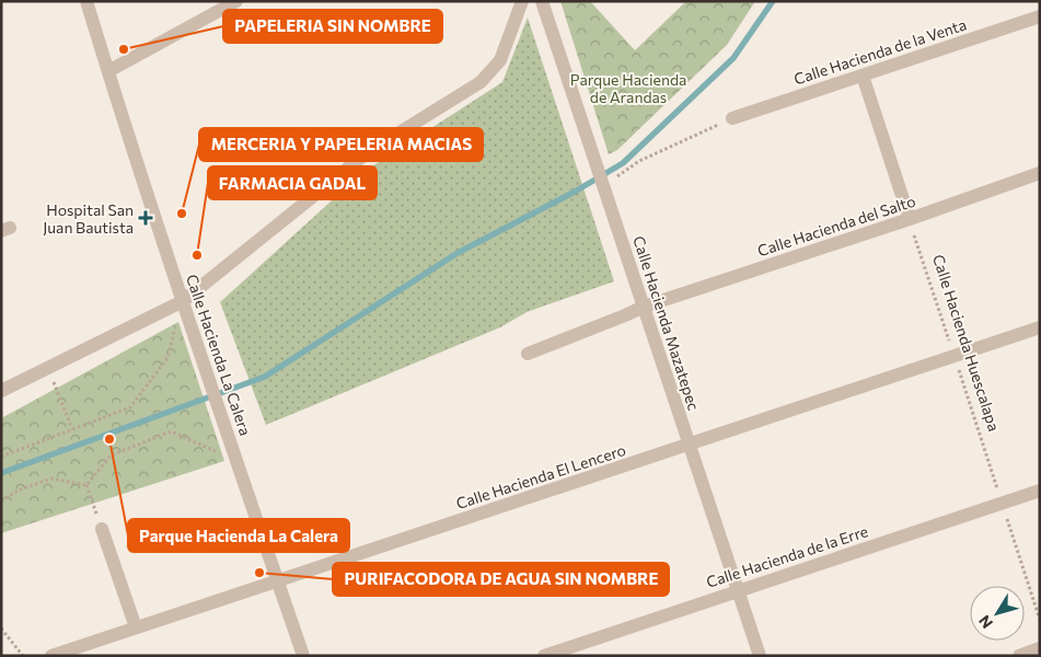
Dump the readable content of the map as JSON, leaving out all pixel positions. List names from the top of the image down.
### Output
{
  "streets": {
    "street": [
      "Calle Hacienda de la Venta",
      "Calle Hacienda del Salto",
      "Calle Hacienda Mazatepec",
      "Calle Hacienda La Calera",
      "Calle Hacienda El Lencero",
      "Calle Hacienda de la Erre"
    ],
    "path": ["Calle Hacienda Huescalapa"]
  },
  "crossings": [
    ["Calle Hacienda del Salto", "Calle Hacienda Mazatepec"],
    ["Calle Hacienda del Salto", "Calle Hacienda Huescalapa"],
    ["Calle Hacienda Mazatepec", "Calle Hacienda El Lencero"],
    ["Calle Hacienda Mazatepec", "Calle Hacienda de la Erre"],
    ["Calle Hacienda Huescalapa", "Calle Hacienda El Lencero"],
    ["Calle Hacienda Huescalapa", "Calle Hacienda de la Erre"],
    ["Calle Hacienda La Calera", "Calle Hacienda El Lencero"]
  ],
  "parks": ["Parque Hacienda de Arandas"],
  "places": {
    "other": [
      "PAPELERIA SIN NOMBRE",
      "MERCERIA Y PAPELERIA MACIAS",
      "FARMACIA GADAL",
      "Parque Hacienda La Calera",
      "PURIFACODORA DE AGUA SIN NOMBRE"
    ],
    "health": ["Hospital San Juan Bautista"]
  },
  "north": "bottom left"
}
